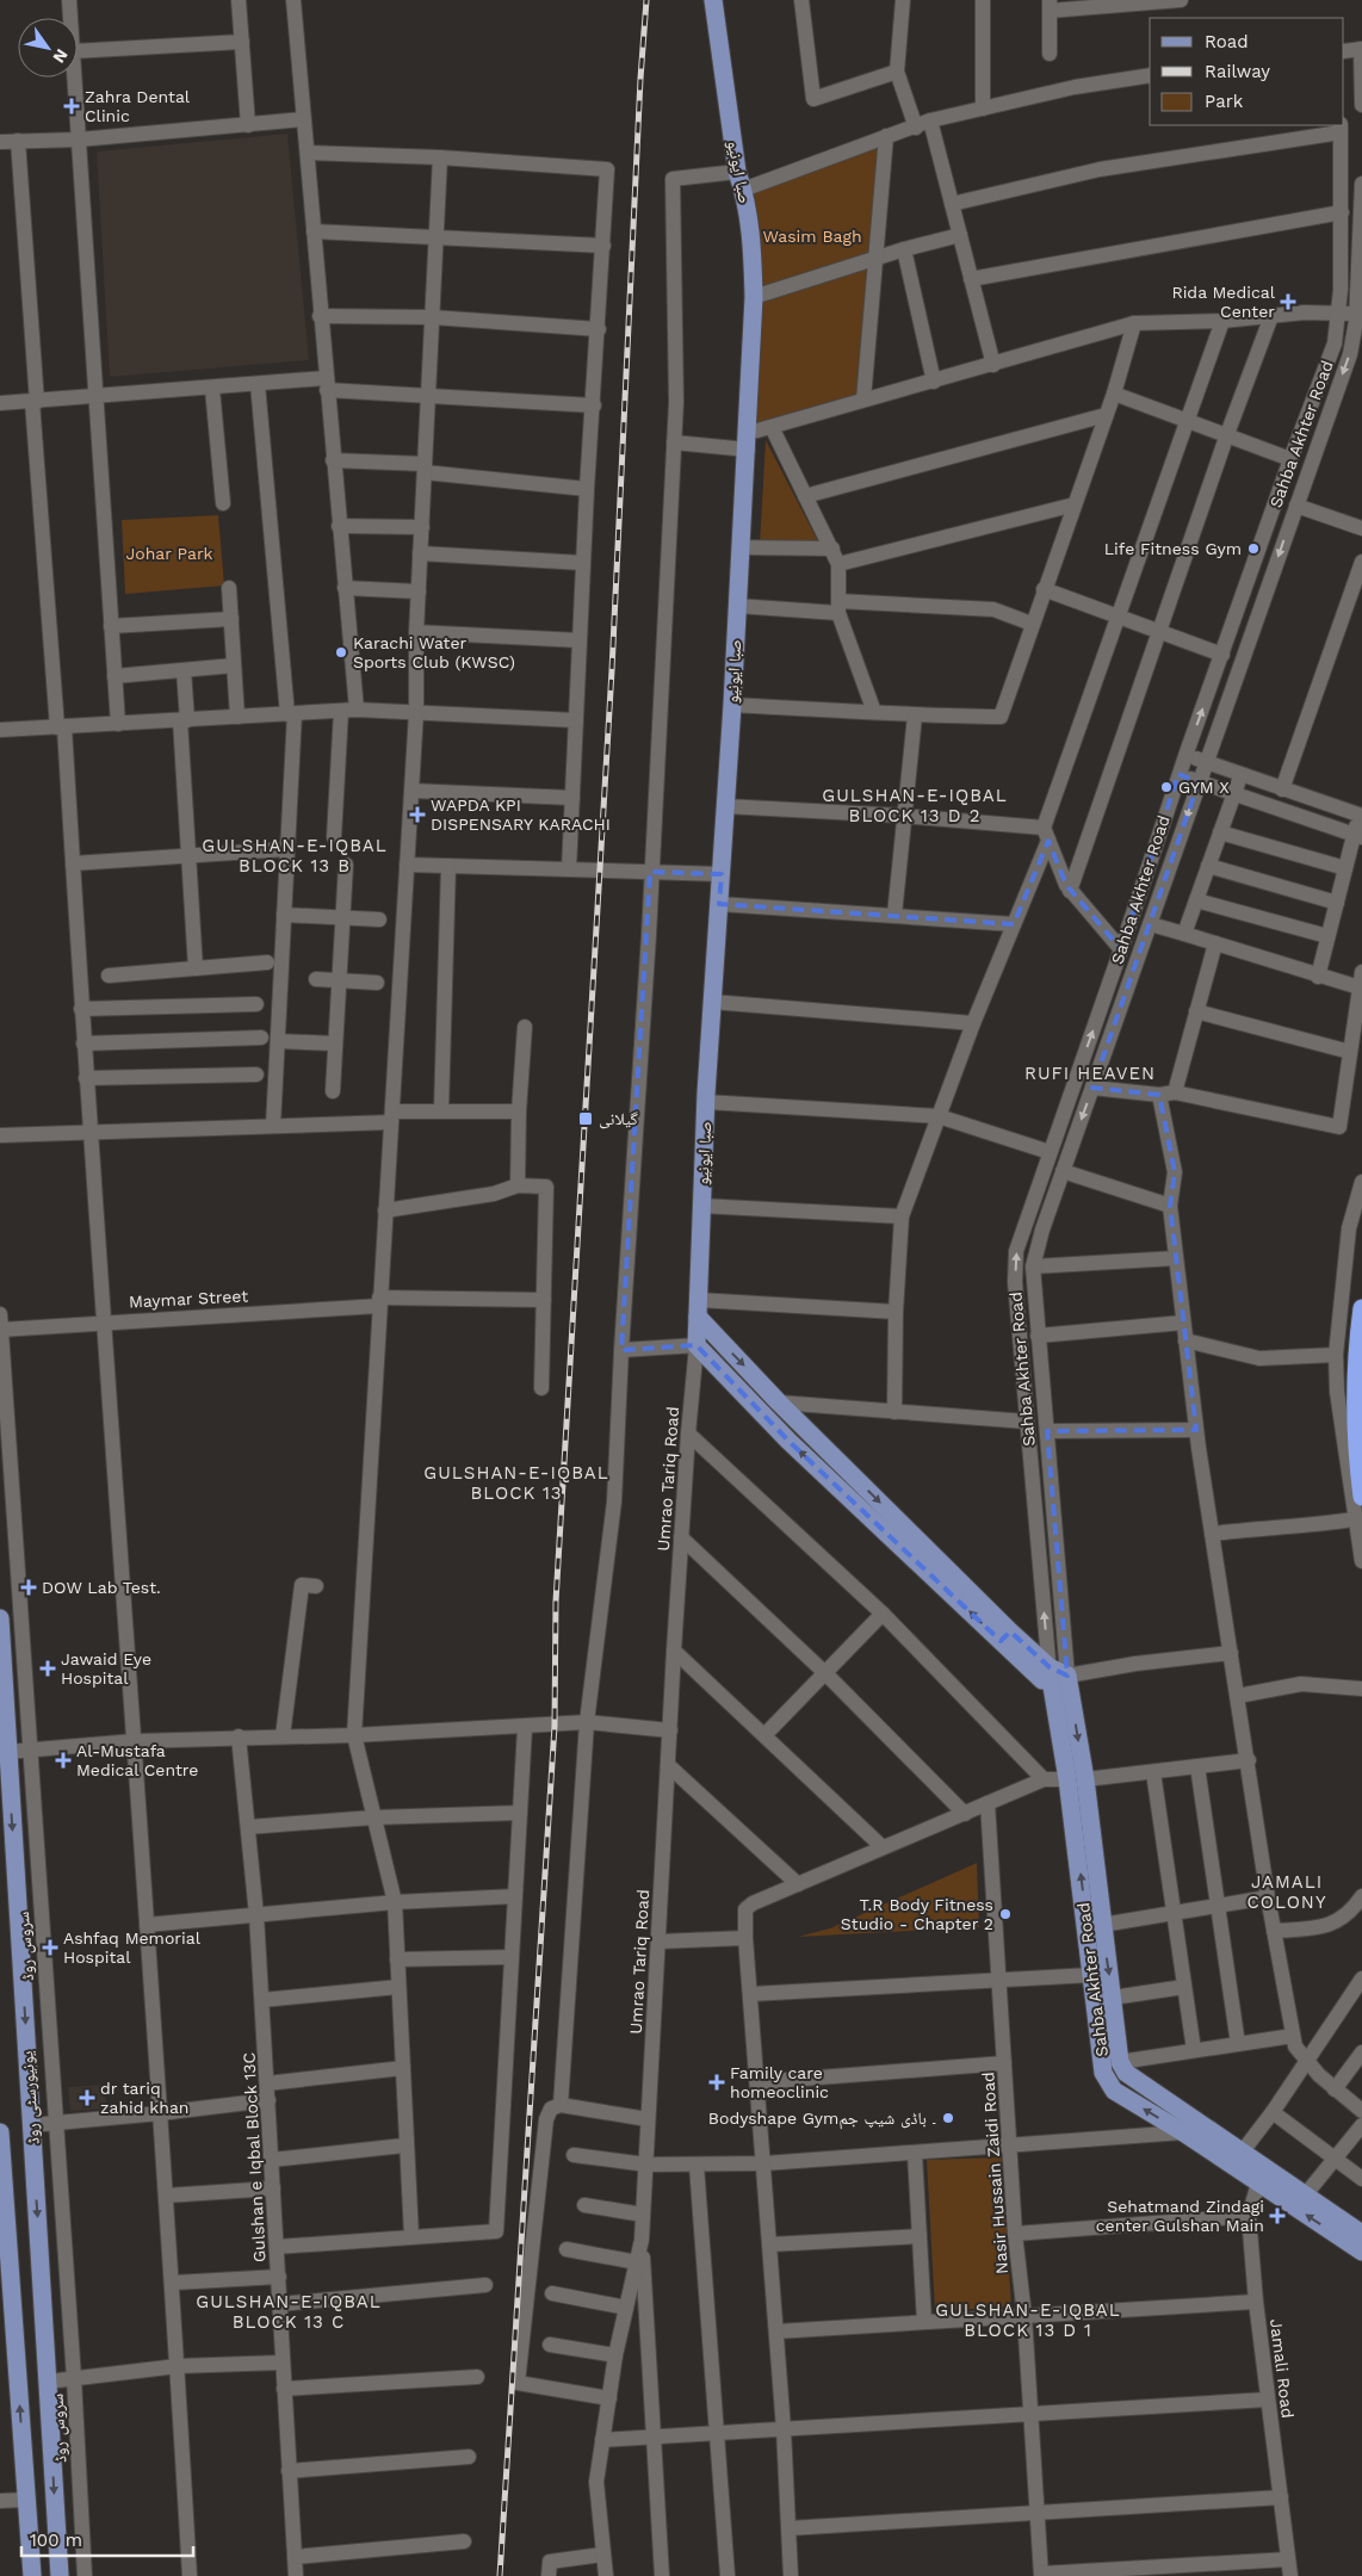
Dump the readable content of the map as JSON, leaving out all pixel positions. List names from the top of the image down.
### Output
{
  "streets": {
    "main road": ["صبا ایونیو", "Sahba Akhter Road", "یونیورسٹی روڈ"],
    "street": [
      "Maymar Street",
      "Umrao Tariq Road",
      "سروس روڈ",
      "Gulshan e Iqbal Block 13C",
      "Nasir Hussain Zaidi Road",
      "Jamali Road"
    ]
  },
  "crossings": [
    ["صبا ایونیو", "Umrao Tariq Road"],
    ["Sahba Akhter Road", "Jamali Road"],
    ["Maymar Street", "سروس روڈ"]
  ],
  "districts": [
    "GULSHAN-E-IQBAL BLOCK 13 D 2",
    "GULSHAN-E-IQBAL BLOCK 13 B",
    "RUFI HEAVEN",
    "GULSHAN-E-IQBAL BLOCK 13",
    "JAMALI COLONY",
    "GULSHAN-E-IQBAL BLOCK 13 C",
    "GULSHAN-E-IQBAL BLOCK 13 D 1"
  ],
  "parks": ["Wasim Bagh", "Johar Park"],
  "places": {
    "health": [
      "Zahra Dental Clinic",
      "Rida Medical Center",
      "WAPDA KPI DISPENSARY KARACHI",
      "DOW Lab Test.",
      "Jawaid Eye Hospital",
      "Al-Mustafa Medical Centre",
      "Ashfaq Memorial Hospital",
      "Family care homeoclinic",
      "dr tariq zahid khan",
      "Sehatmand Zindagi center Gulshan Main"
    ],
    "other": [
      "Life Fitness Gym",
      "Karachi Water Sports Club (KWSC)",
      "GYM X",
      "T.R Body Fitness Studio - Chapter 2",
      "Bodyshape Gym۔ باڈی شیپ جم"
    ],
    "transit": ["گیلانی"]
  },
  "legend": ["Road", "Railway", "Park"],
  "scale_bar": "100 m",
  "north": "bottom right"
}
